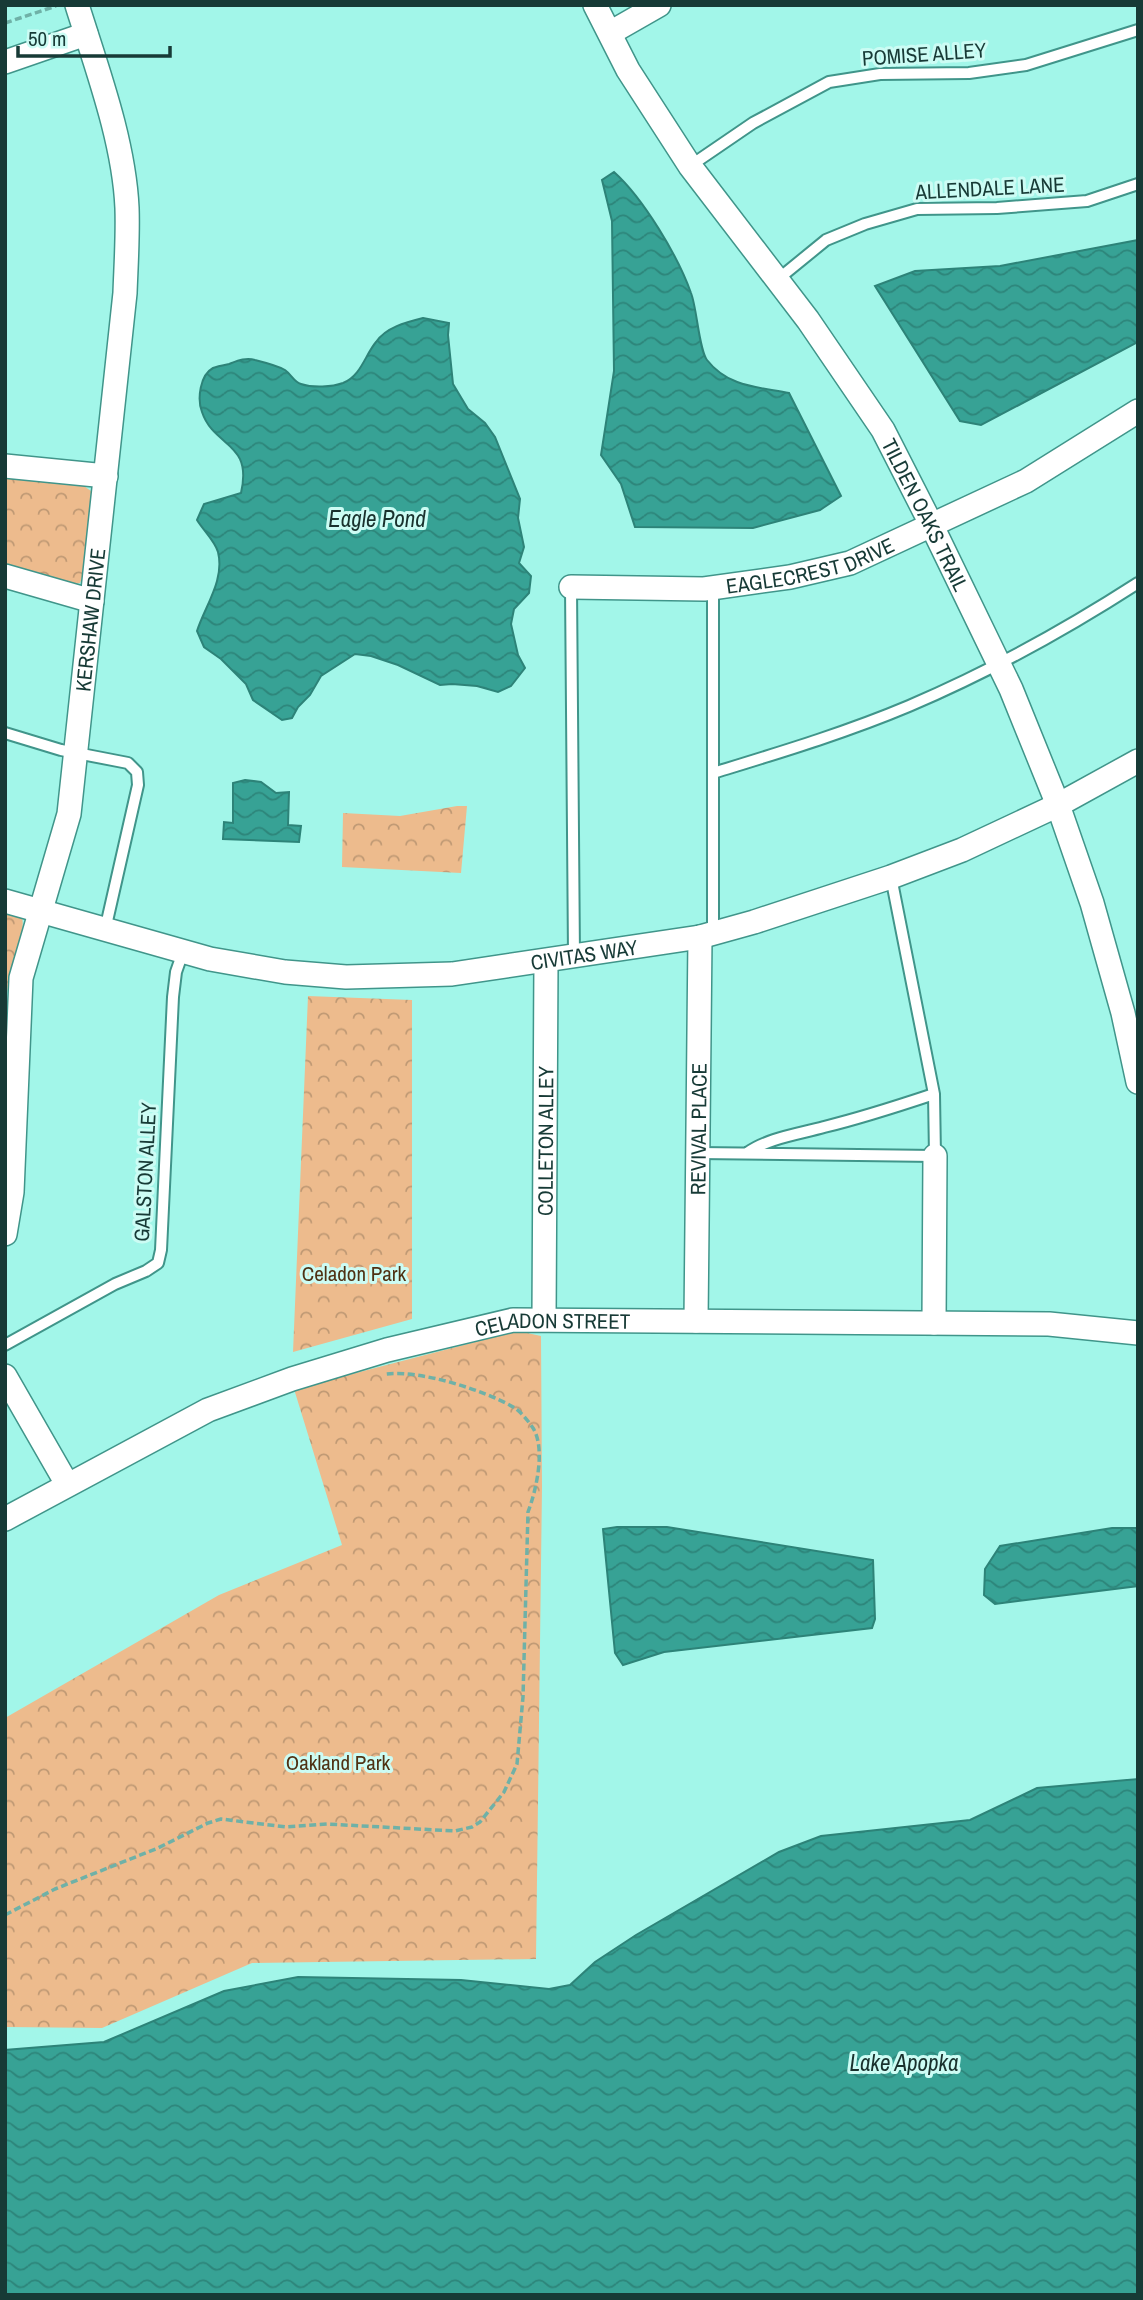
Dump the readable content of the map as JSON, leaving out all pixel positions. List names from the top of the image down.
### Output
{
  "streets": {
    "street": [
      "TILDEN OAKS TRAIL",
      "EAGLECREST DRIVE",
      "KERSHAW DRIVE",
      "CIVITAS WAY",
      "REVIVAL PLACE",
      "COLLETON ALLEY",
      "CELADON STREET"
    ],
    "lane": ["POMISE ALLEY", "ALLENDALE LANE", "GALSTON ALLEY"]
  },
  "crossings": [
    ["POMISE ALLEY", "TILDEN OAKS TRAIL"],
    ["ALLENDALE LANE", "TILDEN OAKS TRAIL"],
    ["TILDEN OAKS TRAIL", "EAGLECREST DRIVE"],
    ["TILDEN OAKS TRAIL", "CIVITAS WAY"],
    ["KERSHAW DRIVE", "CIVITAS WAY"],
    ["CIVITAS WAY", "REVIVAL PLACE"],
    ["CIVITAS WAY", "COLLETON ALLEY"],
    ["CIVITAS WAY", "GALSTON ALLEY"],
    ["REVIVAL PLACE", "CELADON STREET"],
    ["COLLETON ALLEY", "CELADON STREET"]
  ],
  "water": ["Eagle Pond", "Lake Apopka"],
  "parks": ["Celadon Park", "Oakland Park"],
  "scale_bar": "50 m"
}
